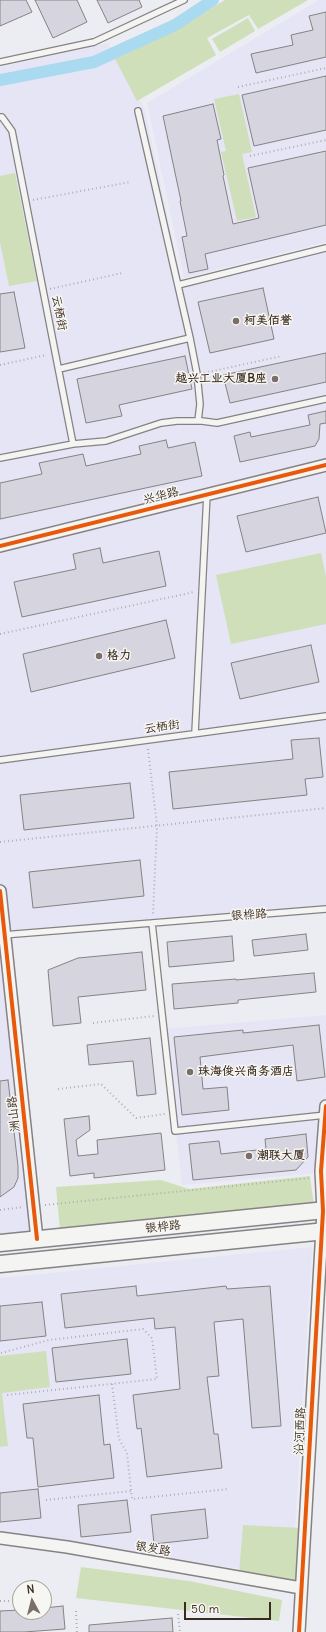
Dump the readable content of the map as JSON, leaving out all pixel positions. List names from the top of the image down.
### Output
{
  "streets": {
    "main road": ["银桦路"],
    "street": [
      "兴华路",
      "洲山路",
      "沿河西路",
      "银发路"
    ],
    "lane": ["云栖街"]
  },
  "crossings": [
    ["银桦路", "洲山路"],
    ["银桦路", "沿河西路"],
    ["沿河西路", "银发路"]
  ],
  "places": [
    "柯美佰誉",
    "越兴工业大厦B座",
    "格力",
    "珠海俊兴商务酒店",
    "潮联大厦"
  ],
  "scale_bar": "50 m",
  "north": "top"
}
